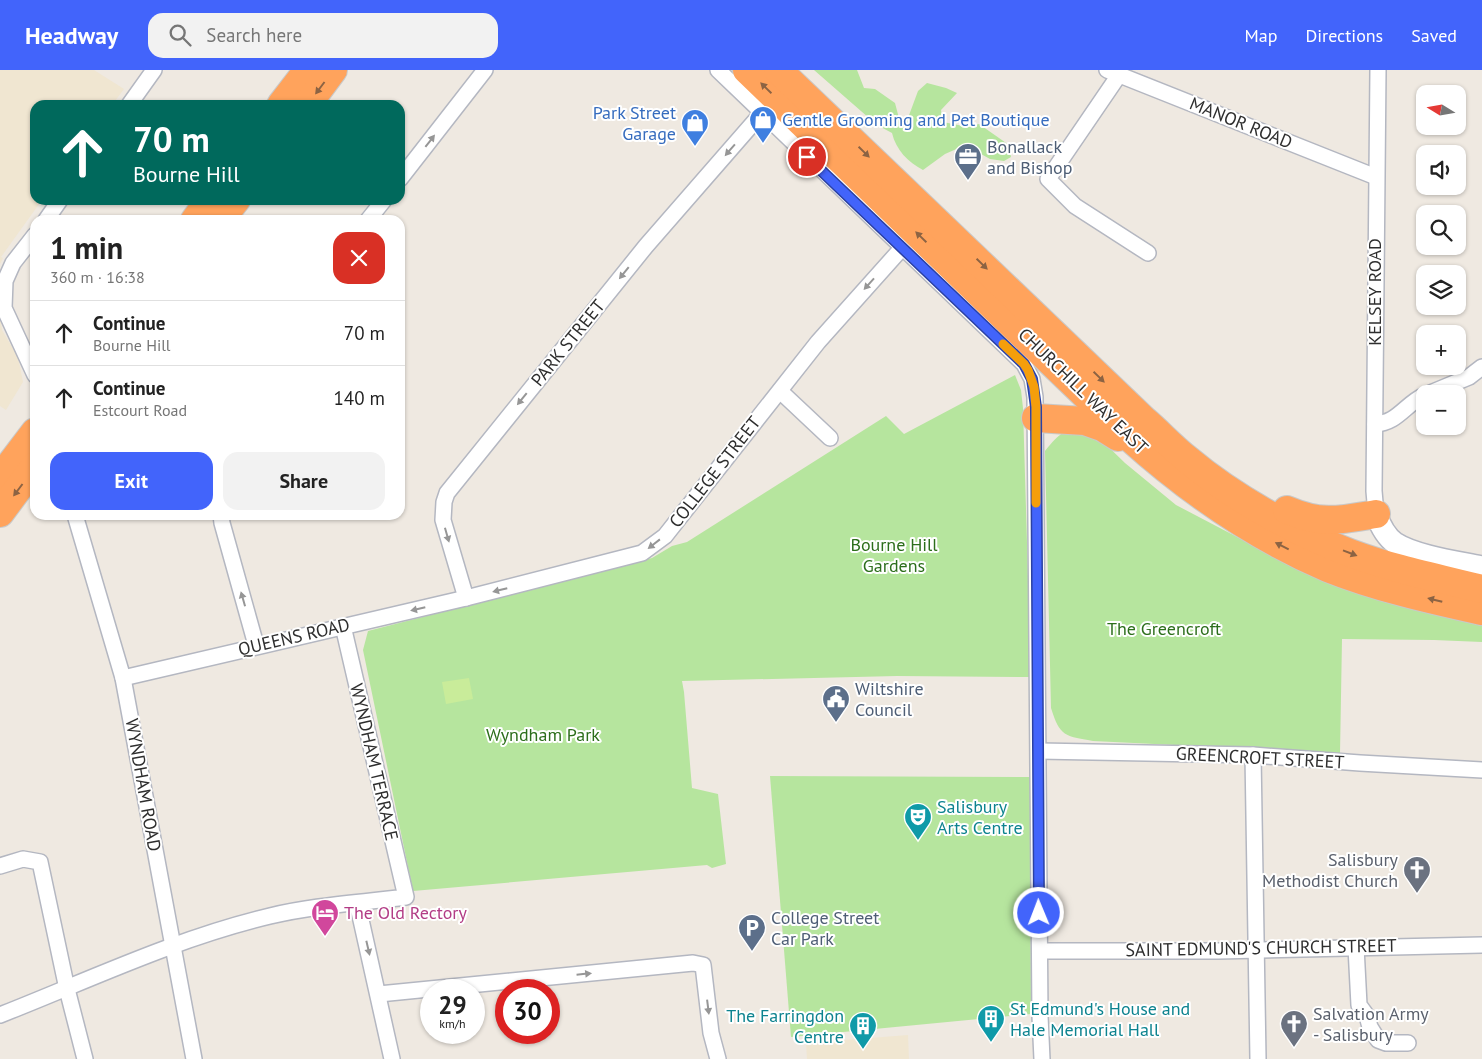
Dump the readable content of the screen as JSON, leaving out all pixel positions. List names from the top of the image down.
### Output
{
  "streets": {
    "highway": ["CHURCHILL WAY EAST"],
    "street": [
      "MANOR ROAD",
      "KELSEY ROAD",
      "PARK STREET",
      "COLLEGE STREET",
      "QUEENS ROAD",
      "GREENCROFT STREET",
      "WYNDHAM TERRACE",
      "WYNDHAM ROAD",
      "SAINT EDMUND'S CHURCH STREET"
    ]
  },
  "crossings": [
    ["MANOR ROAD", "KELSEY ROAD"],
    ["PARK STREET", "COLLEGE STREET"],
    ["PARK STREET", "QUEENS ROAD"],
    ["COLLEGE STREET", "QUEENS ROAD"],
    ["QUEENS ROAD", "WYNDHAM TERRACE"],
    ["QUEENS ROAD", "WYNDHAM ROAD"]
  ],
  "one_way": ["PARK STREET", "COLLEGE STREET", "QUEENS ROAD"],
  "parks": ["Bourne Hill Gardens", "The Greencroft", "Wyndham Park"],
  "places": {
    "shop": ["Gentle Grooming and Pet Boutique", "Park Street Garage"],
    "office": ["Bonallack and Bishop"],
    "public building": ["Wiltshire Council"],
    "theatre": ["Salisbury Arts Centre"],
    "church": ["Salisbury Methodist Church", "Salvation Army - Salisbury"],
    "hotel": ["The Old Rectory"],
    "parking": ["College Street Car Park"],
    "building": ["St Edmund's House and Hale Memorial Hall", "The Farringdon Centre"]
  },
  "north": "left",
  "page": {
    "header": "Headway",
    "search": "Search here",
    "nav": ["Map", "Directions", "Saved"],
    "map_buttons": ["+", "−"],
    "turn": ["70 m", "Bourne Hill"],
    "heading": ["1 min", "360 m · 16:38"],
    "list": [
      {
        "name": "Continue",
        "note": "Bourne Hill",
        "value": "70 m"
      },
      {
        "name": "Continue",
        "note": "Estcourt Road",
        "value": "140 m"
      }
    ],
    "buttons": ["Exit", "Share"],
    "speed": "29 km/h",
    "limit": "30"
  }
}
